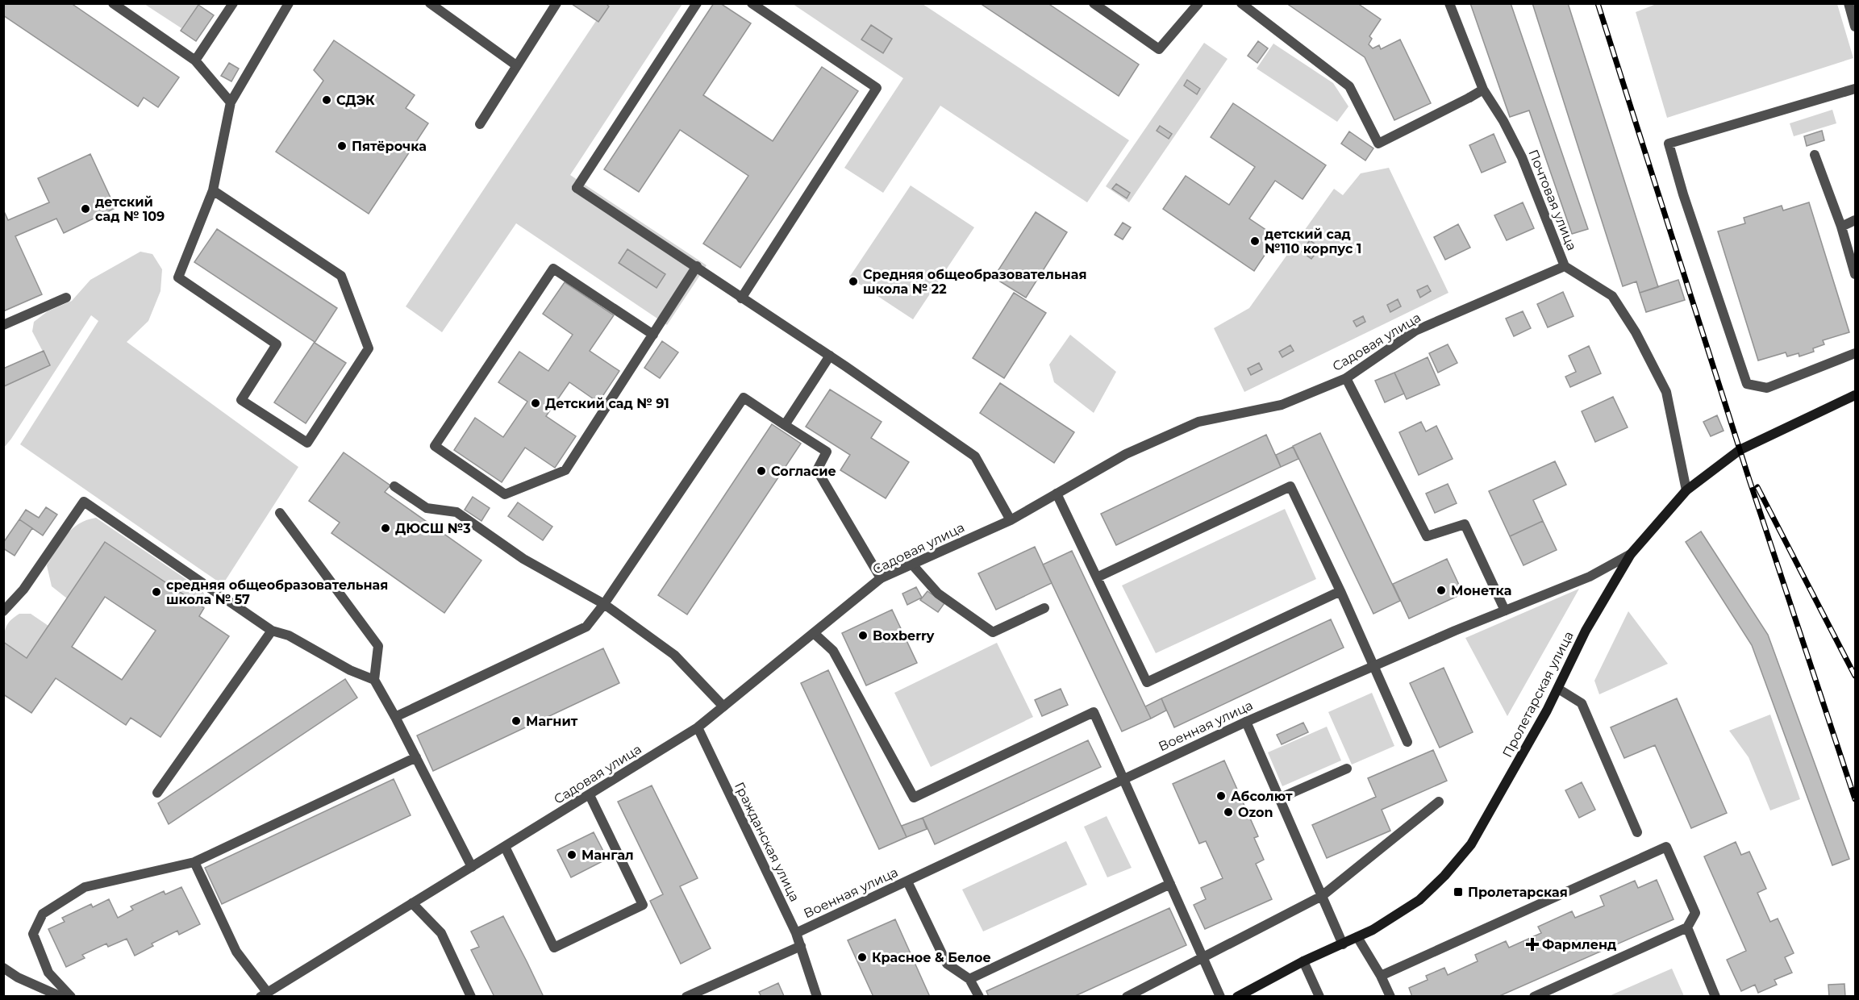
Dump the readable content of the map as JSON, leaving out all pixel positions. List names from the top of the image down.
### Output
{
  "streets": {
    "street": [
      "Почтовая улица",
      "Садовая улица",
      "Пролетарская улица",
      "Военная улица",
      "Гражданская улица"
    ]
  },
  "crossings": [
    ["Почтовая улица", "Садовая улица"],
    ["Почтовая улица", "Пролетарская улица"],
    ["Садовая улица", "Гражданская улица"],
    ["Пролетарская улица", "Военная улица"],
    ["Военная улица", "Гражданская улица"]
  ],
  "places": {
    "other": [
      "СДЭК",
      "Пятёрочка",
      "детский сад № 109",
      "детский сад №110 корпус 1",
      "Средняя общеобразовательная школа № 22",
      "Детский сад № 91",
      "Согласие",
      "ДЮСШ №3",
      "Монетка",
      "средняя общеобразовательная школа № 57",
      "Boxberry",
      "Магнит",
      "Абсолют",
      "Ozon",
      "Мангал",
      "Красное & Белое"
    ],
    "transit": ["Пролетарская"],
    "health": ["Фармленд"]
  }
}
